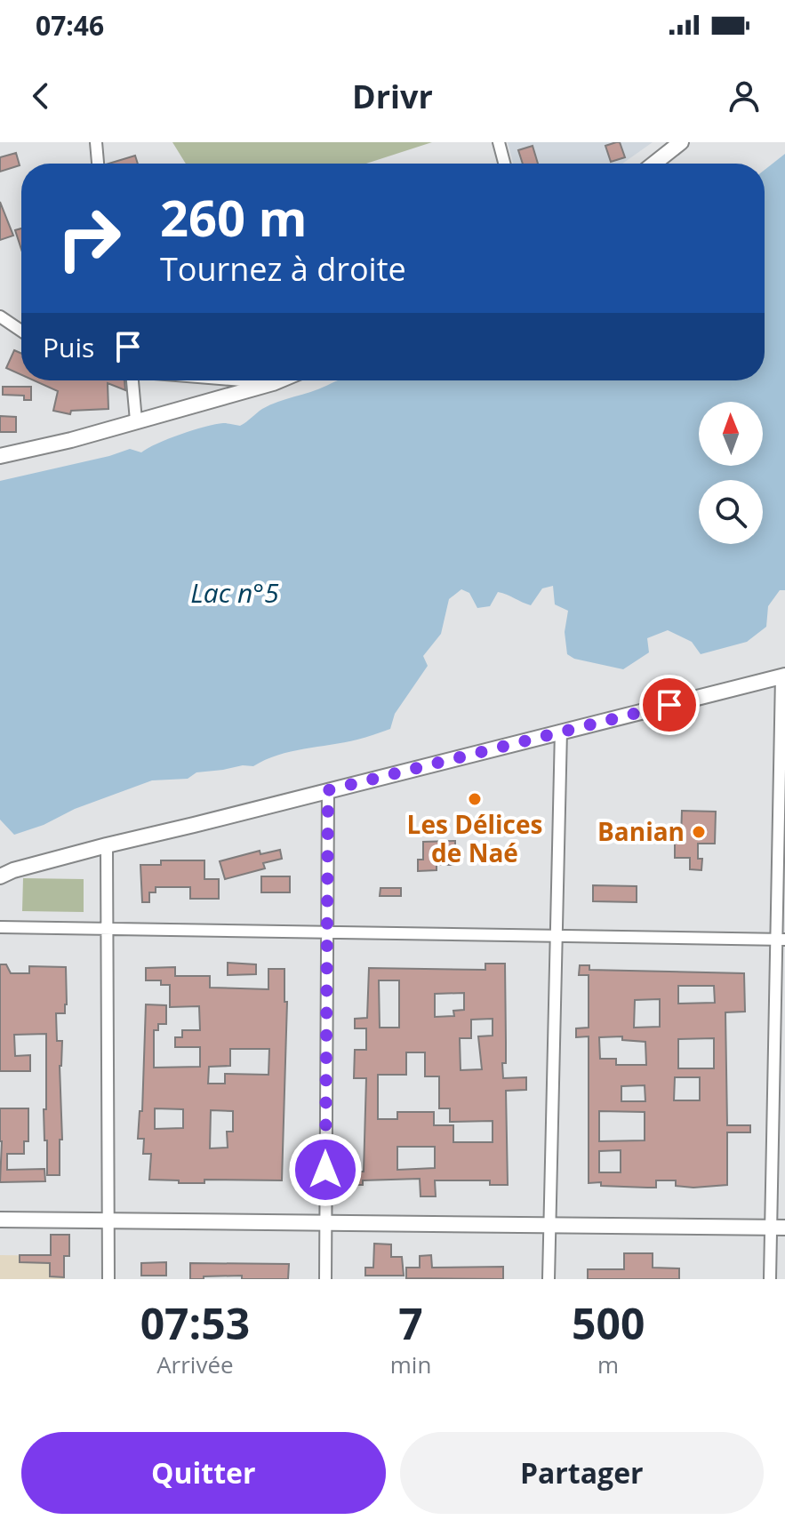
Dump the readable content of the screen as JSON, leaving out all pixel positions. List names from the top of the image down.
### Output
{
  "water": ["Lac n°5"],
  "places": ["Les Délices de Naé", "Banian"],
  "north": "top",
  "page": {
    "status": "07:46",
    "header": "Drivr",
    "turn": ["260 m", "Tournez à droite"],
    "then": "Puis",
    "eta": [
      "07:53",
      "Arrivée",
      "7",
      "min",
      "500",
      "m"
    ],
    "buttons": ["Quitter", "Partager"]
  }
}
